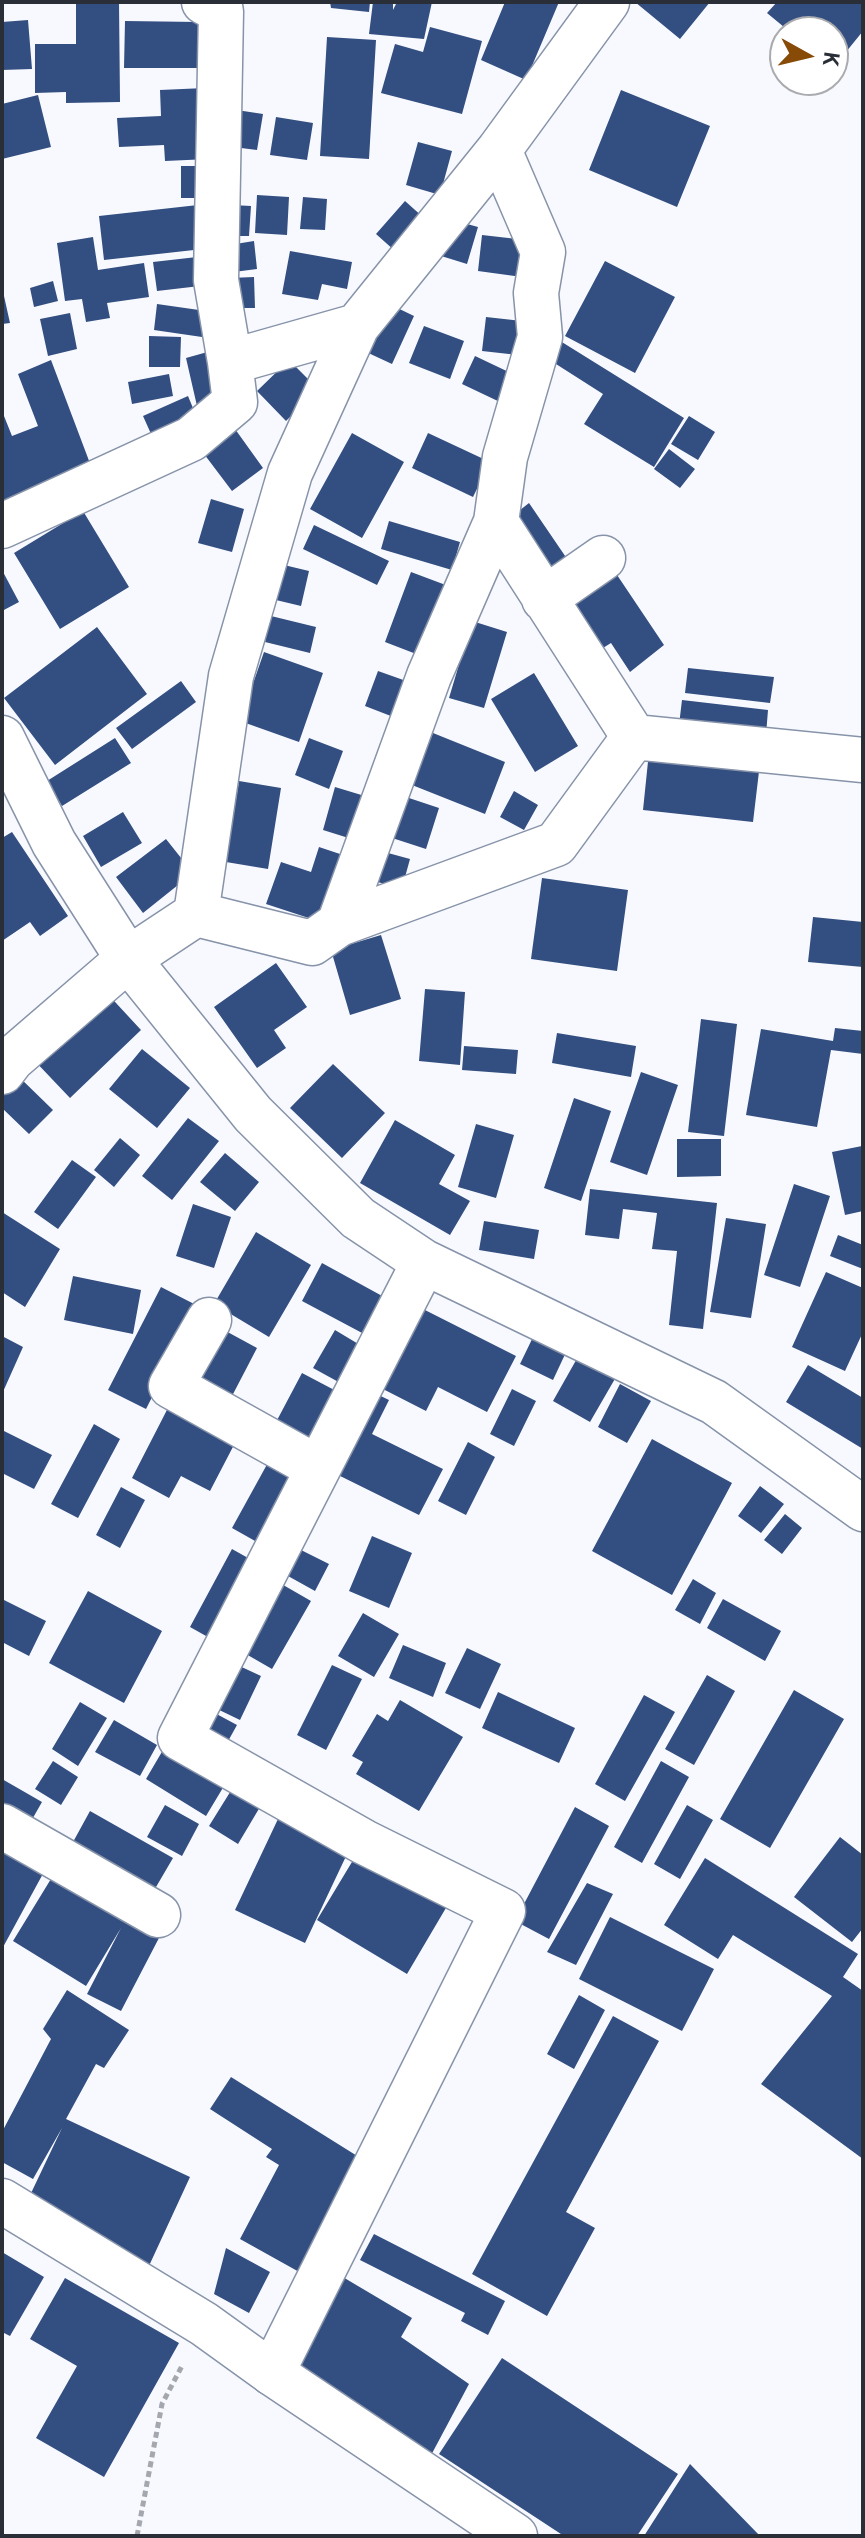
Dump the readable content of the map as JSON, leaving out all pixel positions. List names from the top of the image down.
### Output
{
  "north": "right"
}
